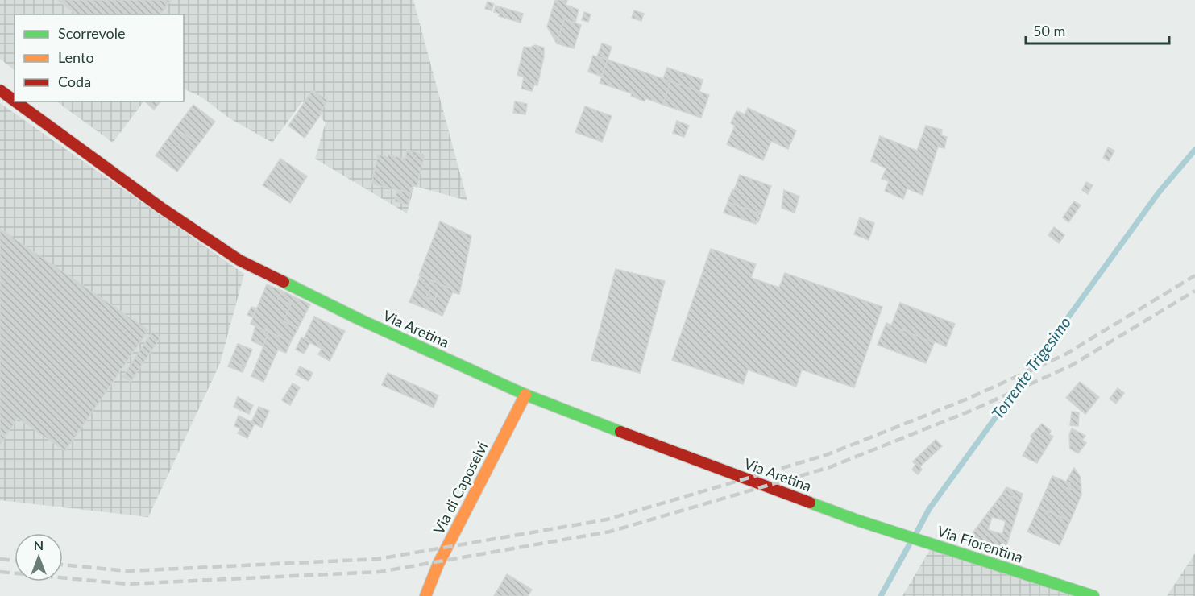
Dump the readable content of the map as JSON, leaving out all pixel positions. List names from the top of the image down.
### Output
{
  "streets": {
    "street": ["Via Aretina", "Via di Caposelvi", "Via Fiorentina"]
  },
  "crossings": [
    ["Via Aretina", "Via di Caposelvi"],
    ["Via Aretina", "Via Fiorentina"]
  ],
  "water": ["Torrente Trigesimo"],
  "legend": ["Scorrevole", "Lento", "Coda"],
  "scale_bar": "50 m",
  "north": "top"
}
